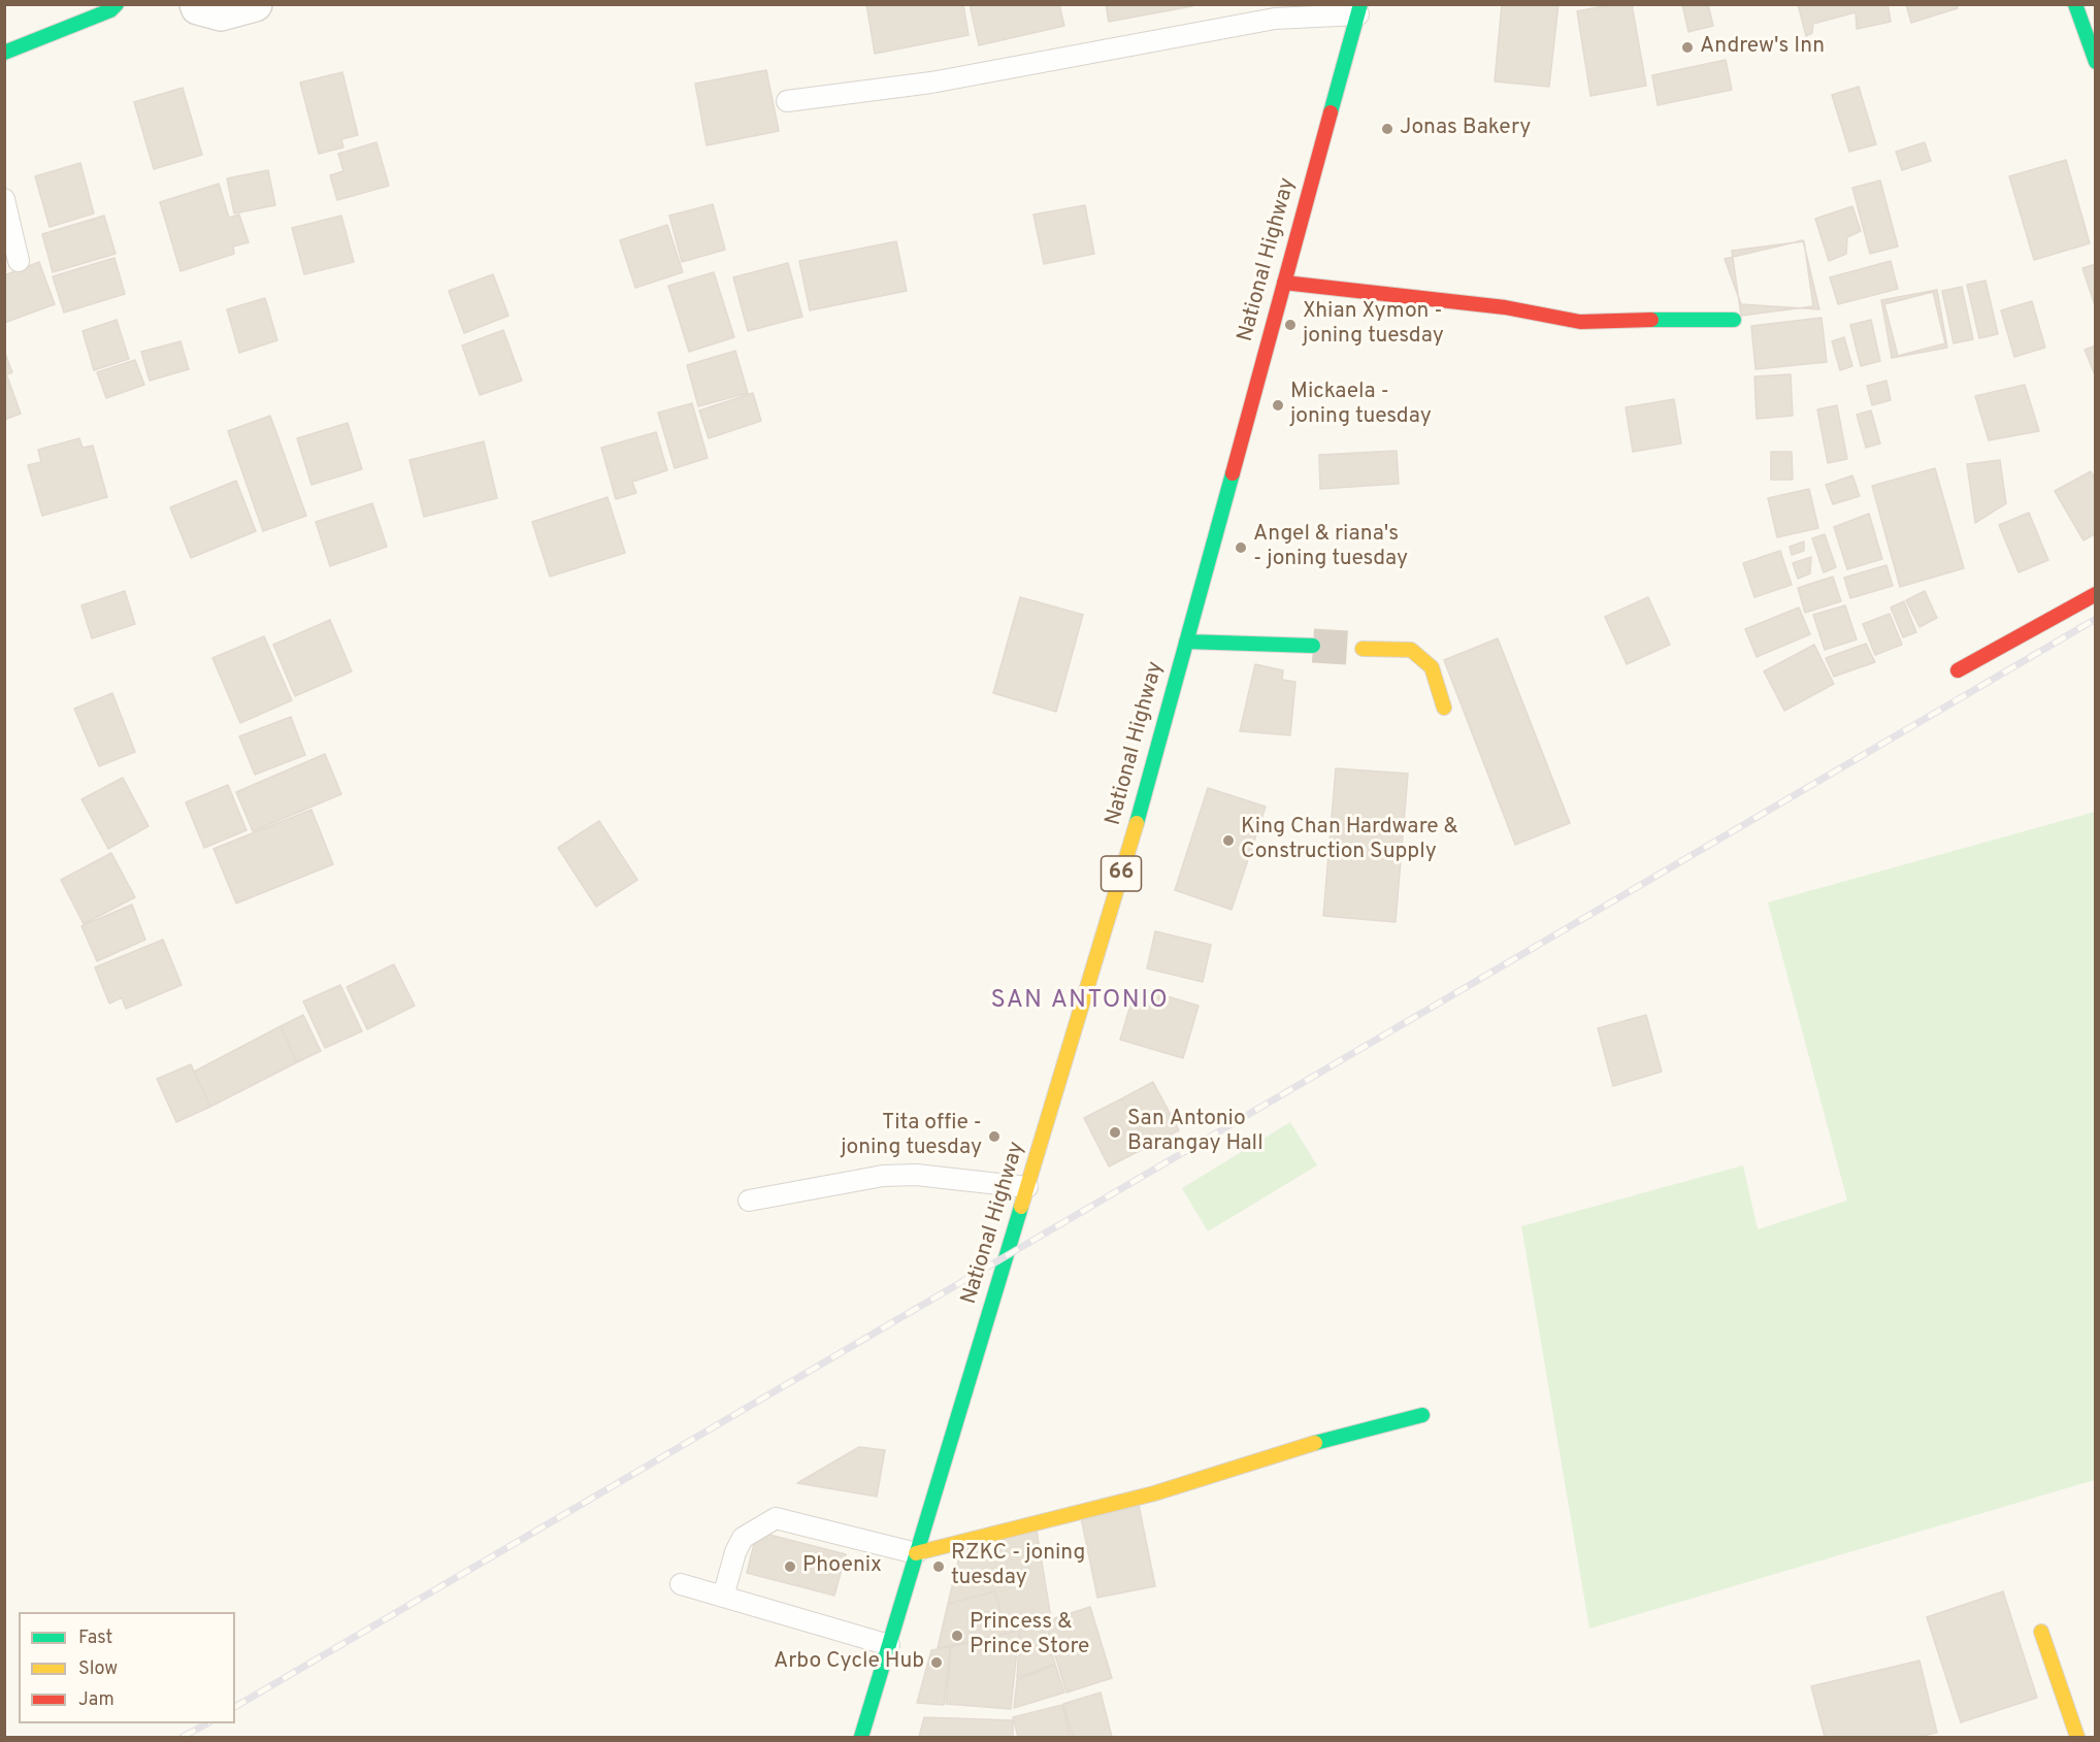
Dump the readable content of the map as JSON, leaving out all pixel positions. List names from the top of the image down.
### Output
{
  "streets": {
    "main road": ["National Highway", "66"]
  },
  "districts": ["SAN ANTONIO"],
  "places": [
    "Andrew's Inn",
    "Jonas Bakery",
    "Xhian Xymon - joning tuesday",
    "Mickaela - joning tuesday",
    "Angel & riana's - joning tuesday",
    "King Chan Hardware & Construction Supply",
    "San Antonio Barangay Hall",
    "Tita offie - joning tuesday",
    "Phoenix",
    "RZKC - joning tuesday",
    "Princess & Prince Store",
    "Arbo Cycle Hub"
  ],
  "legend": ["Fast", "Slow", "Jam"]
}
